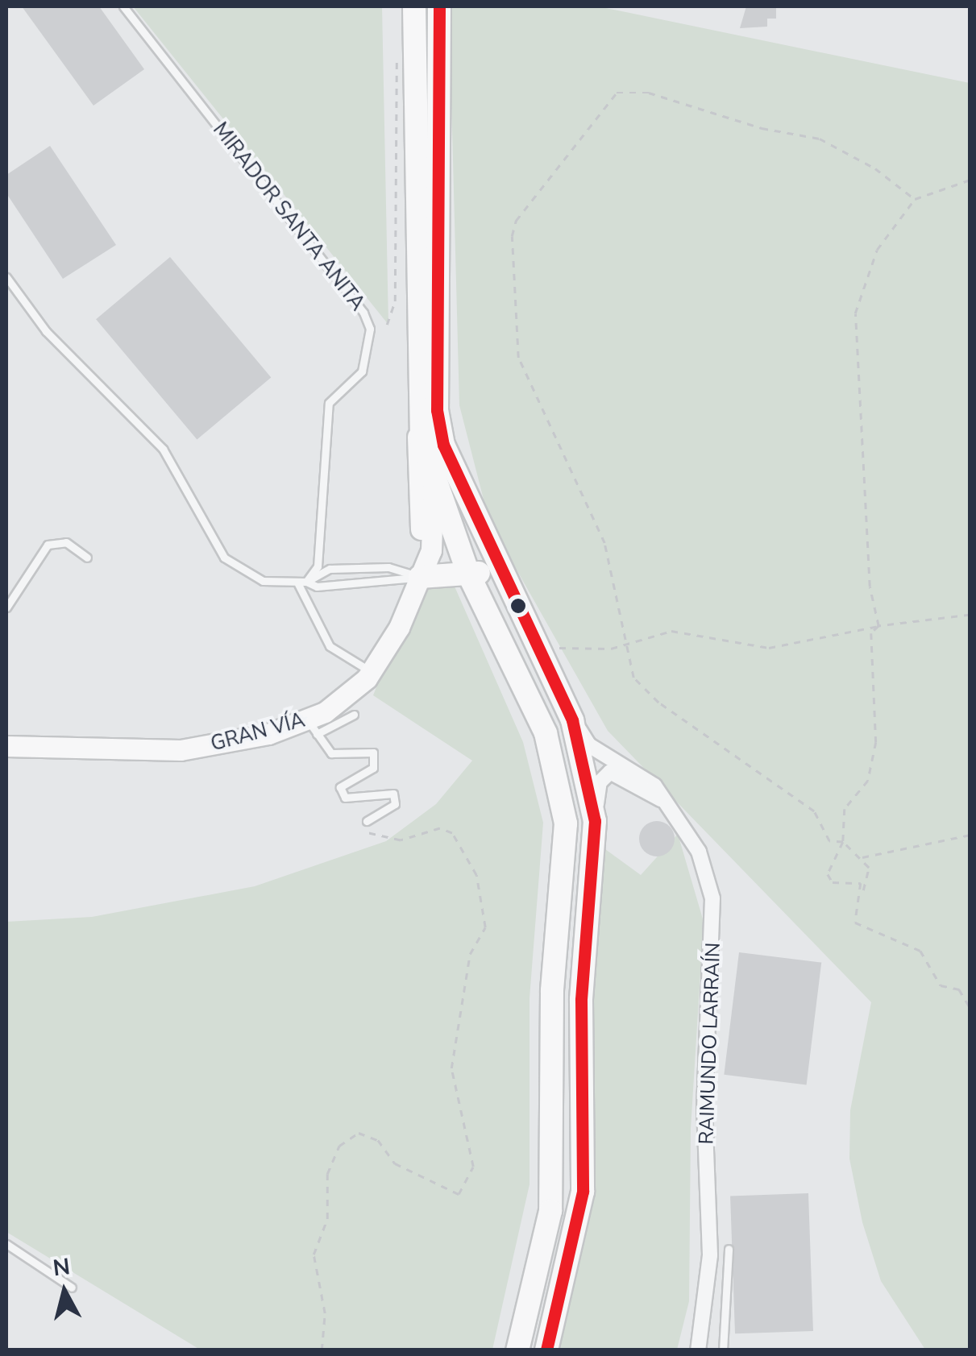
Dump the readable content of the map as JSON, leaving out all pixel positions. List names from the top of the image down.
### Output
{
  "streets": {
    "main road": ["GRAN VÍA"],
    "street": ["RAIMUNDO LARRAÍN"],
    "lane": ["MIRADOR SANTA ANITA"]
  },
  "north": "top"
}
